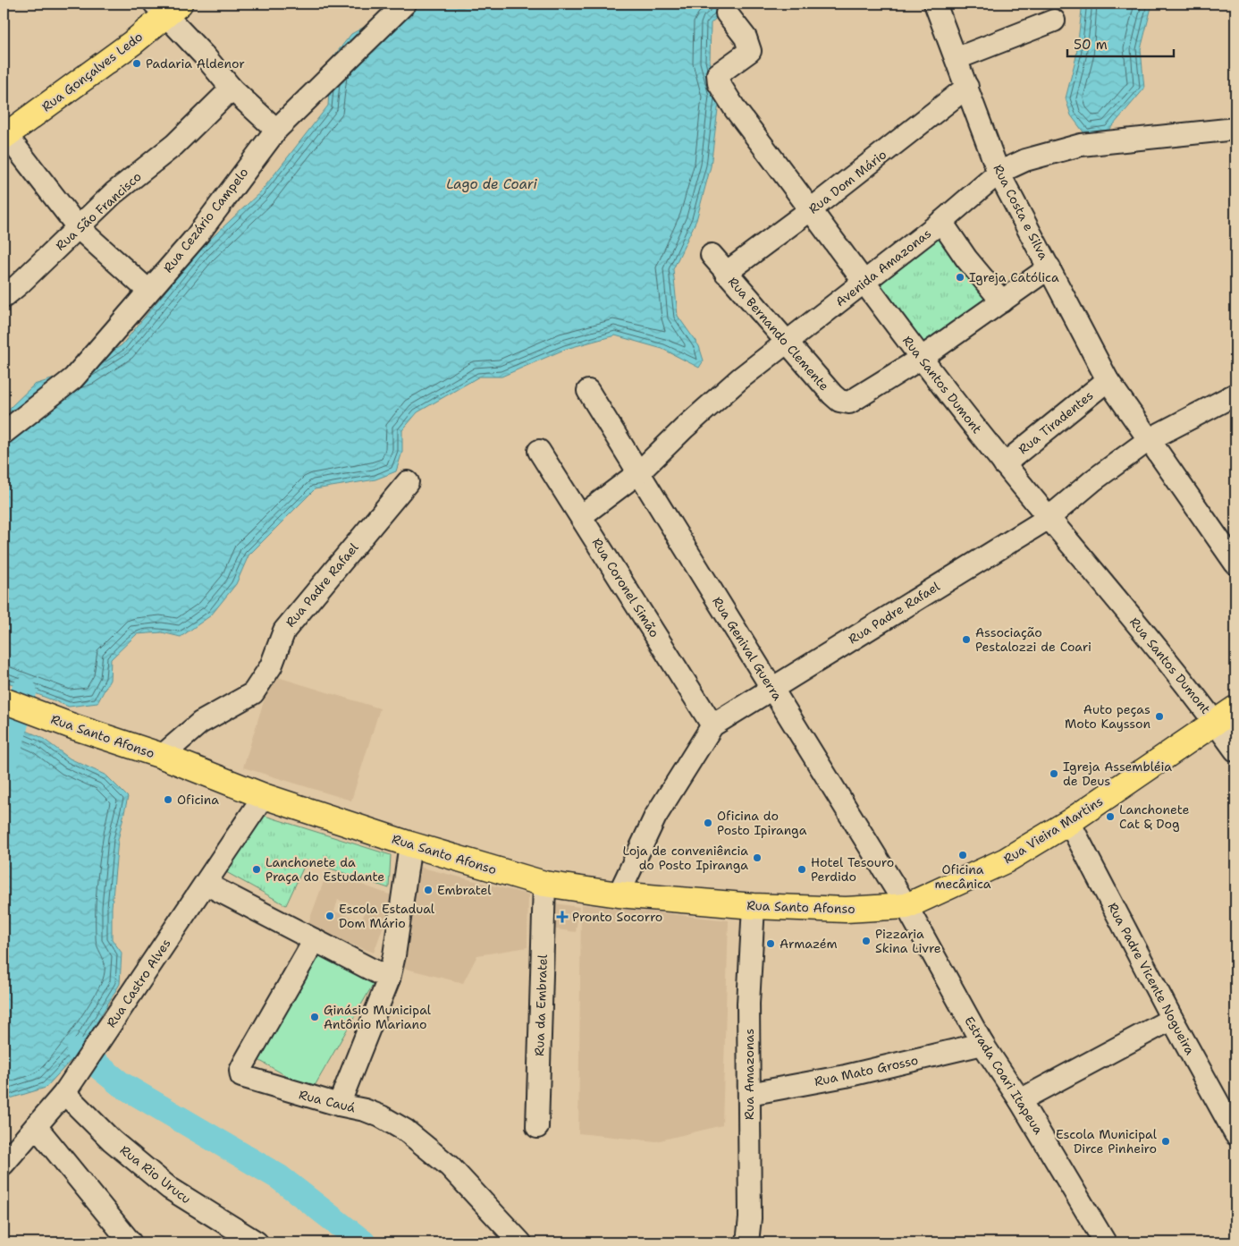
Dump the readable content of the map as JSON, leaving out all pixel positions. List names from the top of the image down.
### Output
{
  "streets": {
    "main road": ["Rua Gonçalves Ledo", "Rua Santo Afonso", "Rua Vieira Martins"],
    "street": [
      "Rua Dom Mário",
      "Rua São Francisco",
      "Rua Costa e Silva",
      "Rua Cezário Campelo",
      "Avenida Amazonas",
      "Rua Bernando Clemente",
      "Rua Santos Dumont",
      "Rua Tiradentes",
      "Rua Padre Rafael",
      "Rua Coronel Simão",
      "Rua Genival Guerra",
      "Rua Padre Vicente Nogueira",
      "Rua Castro Alves",
      "Rua da Embratel",
      "Rua Mato Grosso",
      "Rua Amazonas",
      "Estrada Coari Itapeua",
      "Rua Cauá",
      "Rua Rio Urucu"
    ]
  },
  "crossings": [
    ["Rua Dom Mário", "Rua Costa e Silva"],
    ["Rua Dom Mário", "Rua Bernando Clemente"],
    ["Rua Dom Mário", "Rua Santos Dumont"],
    ["Rua Costa e Silva", "Avenida Amazonas"],
    ["Rua Costa e Silva", "Rua Tiradentes"],
    ["Rua Costa e Silva", "Rua Padre Rafael"],
    ["Avenida Amazonas", "Rua Bernando Clemente"],
    ["Avenida Amazonas", "Rua Santos Dumont"],
    ["Avenida Amazonas", "Rua Coronel Simão"],
    ["Avenida Amazonas", "Rua Genival Guerra"],
    ["Rua Bernando Clemente", "Rua Santos Dumont"],
    ["Rua Santos Dumont", "Rua Tiradentes"],
    ["Rua Santos Dumont", "Rua Padre Rafael"],
    ["Rua Santos Dumont", "Rua Vieira Martins"],
    ["Rua Padre Rafael", "Rua Coronel Simão"],
    ["Rua Padre Rafael", "Rua Genival Guerra"],
    ["Rua Padre Rafael", "Rua Santo Afonso"],
    ["Rua Genival Guerra", "Rua Santo Afonso"],
    ["Rua Genival Guerra", "Rua Vieira Martins"],
    ["Rua Genival Guerra", "Estrada Coari Itapeua"],
    ["Rua Santo Afonso", "Rua Vieira Martins"],
    ["Rua Santo Afonso", "Rua Castro Alves"],
    ["Rua Santo Afonso", "Rua da Embratel"],
    ["Rua Santo Afonso", "Rua Amazonas"],
    ["Rua Santo Afonso", "Estrada Coari Itapeua"],
    ["Rua Vieira Martins", "Rua Padre Vicente Nogueira"],
    ["Rua Vieira Martins", "Estrada Coari Itapeua"],
    ["Rua Castro Alves", "Rua Rio Urucu"],
    ["Rua Mato Grosso", "Rua Amazonas"],
    ["Rua Mato Grosso", "Estrada Coari Itapeua"]
  ],
  "water": ["Lago de Coari"],
  "places": {
    "other": [
      "Padaria Aldenor",
      "Igreja Católica",
      "Associação Pestalozzi de Coari",
      "Auto peças Moto Kaysson",
      "Igreja Assembléia de Deus",
      "Oficina",
      "Lanchonete Cat & Dog",
      "Oficina do Posto Ipiranga",
      "Oficina mecânica",
      "Loja de conveniência do Posto Ipiranga",
      "Lanchonete da Praça do Estudante",
      "Hotel Tesouro Perdido",
      "Embratel",
      "Escola Estadual Dom Mário",
      "Pizzaria Skina Livre",
      "Armazém",
      "Ginásio Municipal Antônio Mariano",
      "Escola Municipal Dirce Pinheiro"
    ],
    "health": ["Pronto Socorro"]
  },
  "scale_bar": "50 m"
}
